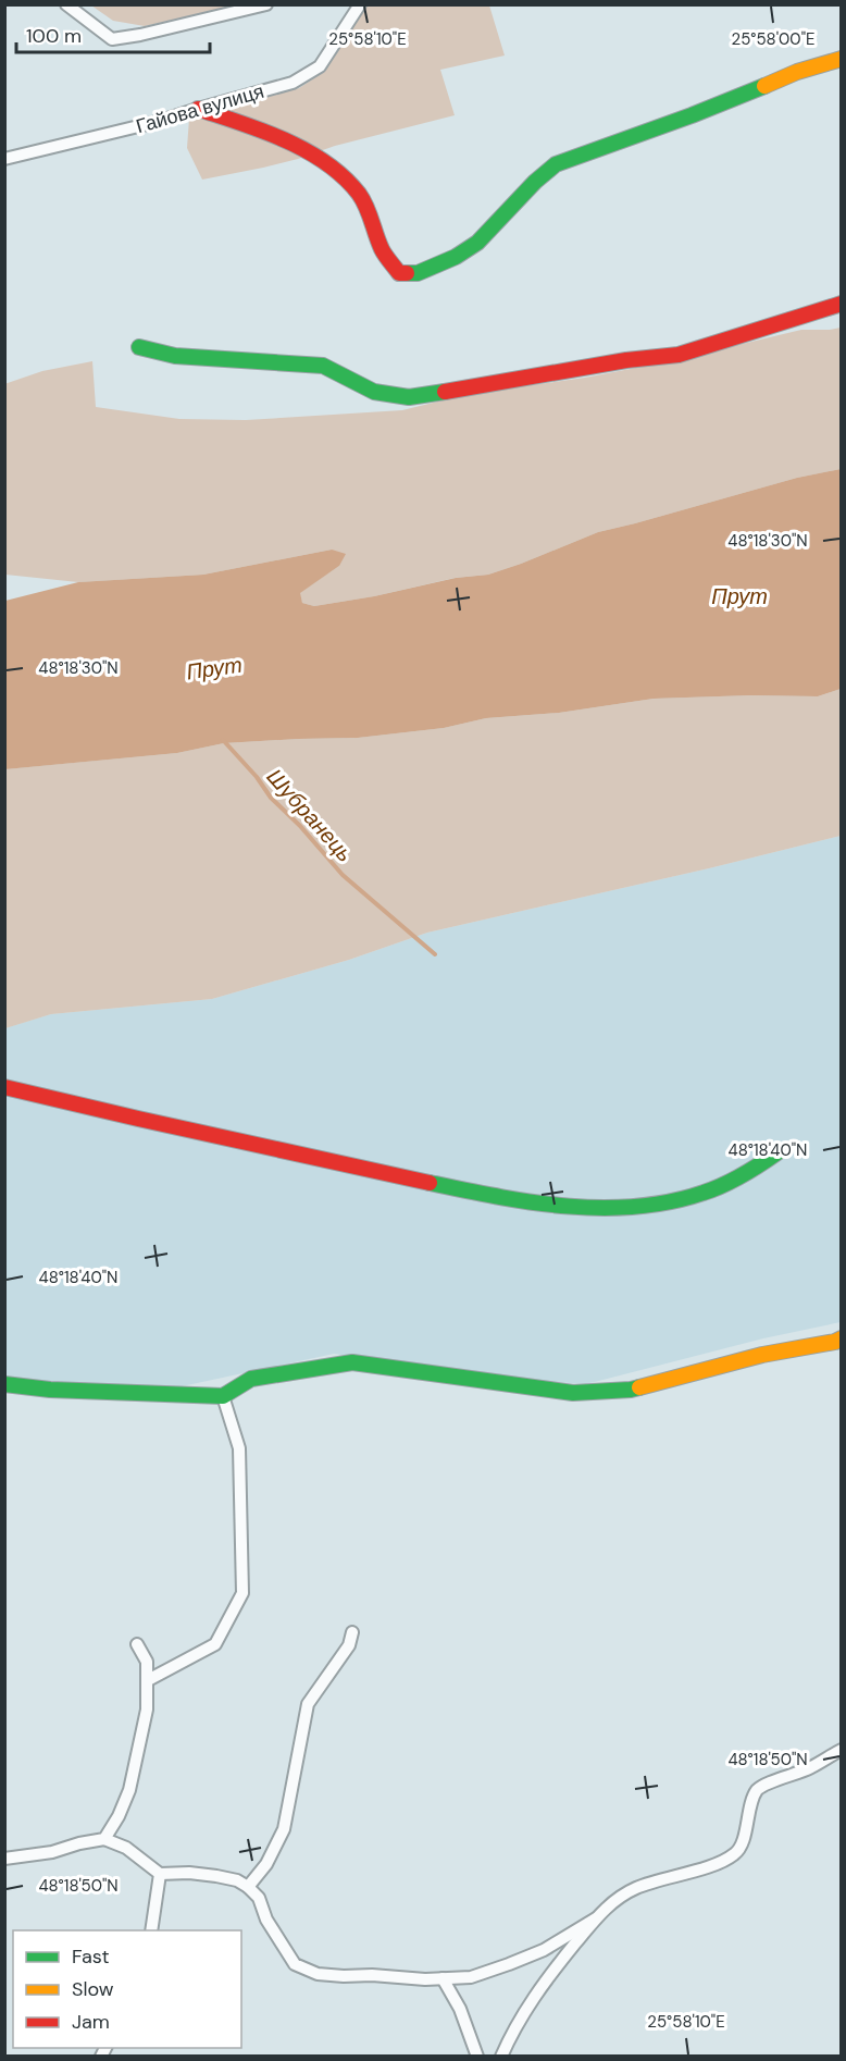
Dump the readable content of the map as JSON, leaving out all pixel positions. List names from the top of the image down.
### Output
{
  "streets": {
    "street": ["Гайова вулиця"]
  },
  "water": ["Прут", "Шубранець"],
  "legend": ["Fast", "Slow", "Jam"],
  "scale_bar": "100 m",
  "coordinates": [
    "25°58'10\"E",
    "25°58'00\"E",
    "48°18'30\"N",
    "48°18'40\"N",
    "48°18'50\"N"
  ]
}
